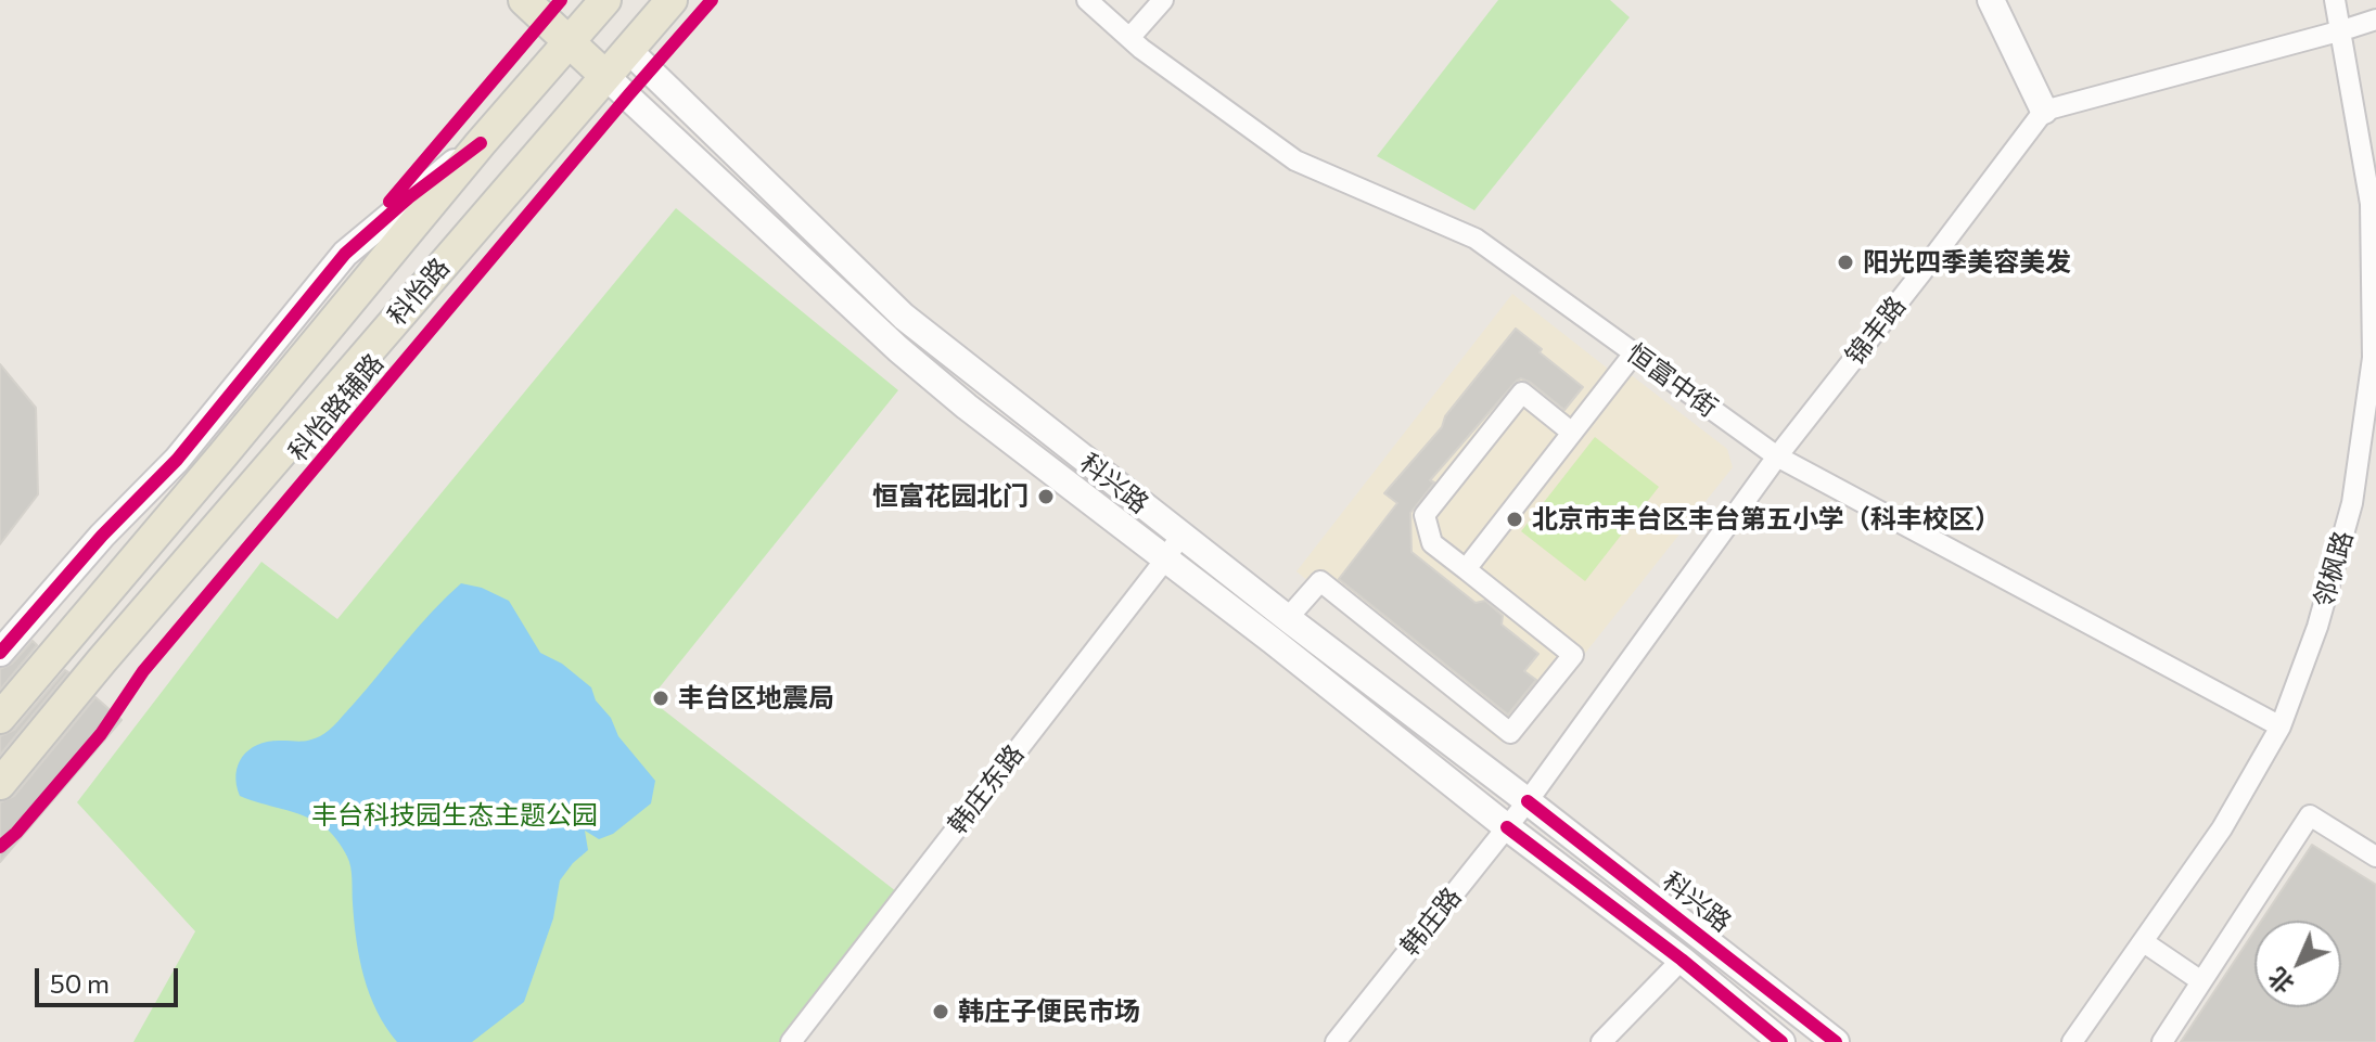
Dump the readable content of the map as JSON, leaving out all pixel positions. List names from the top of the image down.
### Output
{
  "streets": {
    "main road": ["科怡路", "科兴路"],
    "street": [
      "锦丰路",
      "恒富中街",
      "邻枫路",
      "韩庄东路",
      "韩庄路"
    ],
    "cycle path": ["科怡路辅路"]
  },
  "crossings": [
    ["科怡路", "科兴路"],
    ["锦丰路", "恒富中街"],
    ["锦丰路", "科兴路"],
    ["锦丰路", "韩庄路"],
    ["恒富中街", "邻枫路"],
    ["科兴路", "韩庄东路"],
    ["科兴路", "韩庄路"]
  ],
  "parks": ["丰台科技园生态主题公园"],
  "places": [
    "阳光四季美容美发",
    "恒富花园北门",
    "北京市丰台区丰台第五小学（科丰校区）",
    "丰台区地震局",
    "韩庄子便民市场"
  ],
  "scale_bar": "50 m",
  "north": "bottom left"
}
